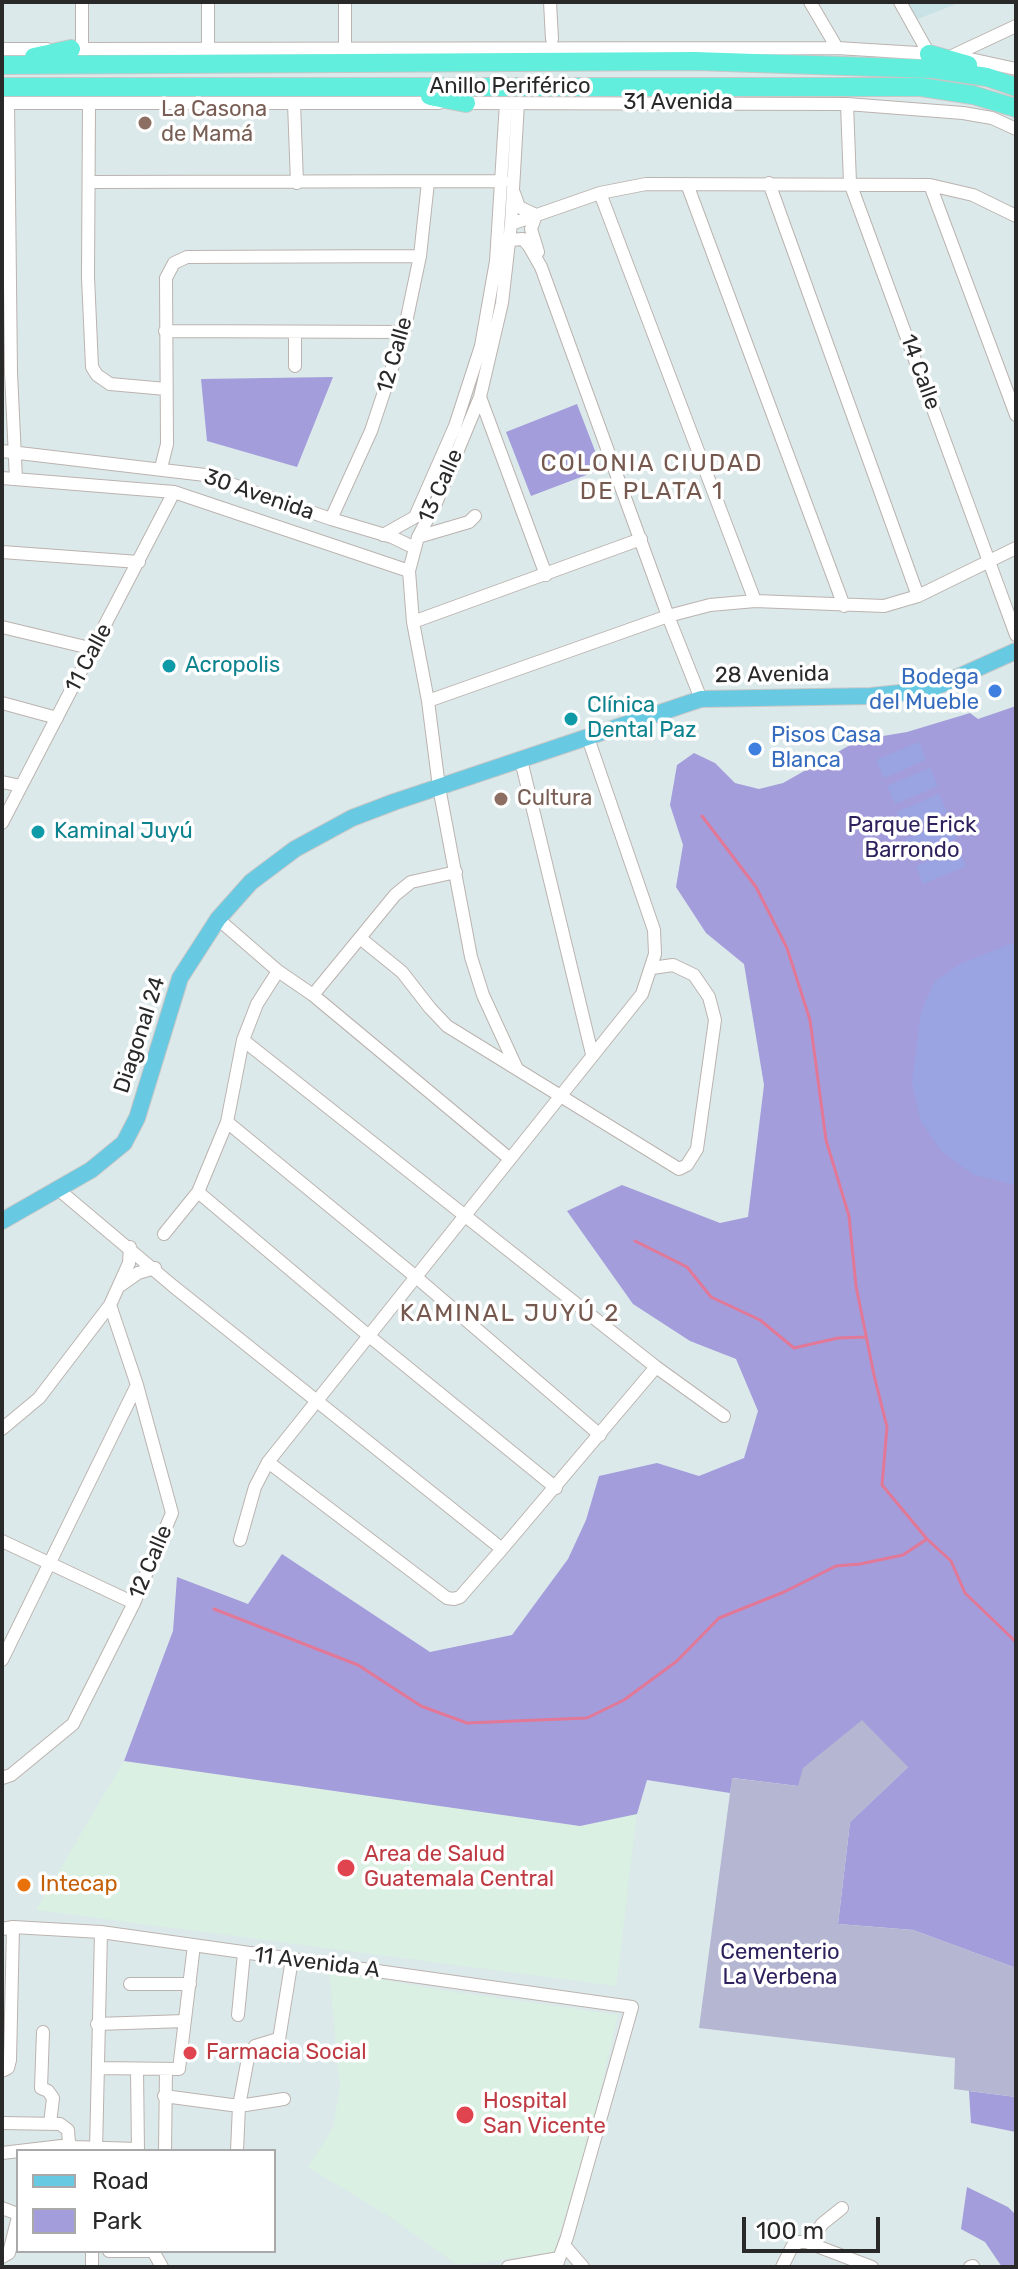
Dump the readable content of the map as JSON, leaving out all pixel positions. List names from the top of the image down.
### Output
{
  "streets": {
    "highway": ["Anillo Periférico"],
    "main road": ["28 Avenida", "Diagonal 24"],
    "street": [
      "31 Avenida",
      "12 Calle",
      "14 Calle",
      "13 Calle",
      "30 Avenida",
      "11 Calle",
      "11 Avenida A"
    ]
  },
  "crossings": [
    ["Anillo Periférico", "31 Avenida"],
    ["31 Avenida", "14 Calle"],
    ["31 Avenida", "13 Calle"],
    ["12 Calle", "30 Avenida"],
    ["13 Calle", "30 Avenida"],
    ["13 Calle", "28 Avenida"],
    ["13 Calle", "Diagonal 24"],
    ["30 Avenida", "11 Calle"],
    ["28 Avenida", "Diagonal 24"]
  ],
  "districts": ["COLONIA CIUDAD DE PLATA 1", "KAMINAL JUYÚ 2"],
  "parks": ["Parque Erick Barrondo", "Cementerio La Verbena"],
  "places": [
    "La Casona de Mamá",
    "Acropolis",
    "Bodega del Mueble",
    "Clínica Dental Paz",
    "Pisos Casa Blanca",
    "Cultura",
    "Kaminal Juyú",
    "Area de Salud Guatemala Central",
    "Intecap",
    "Farmacia Social",
    "Hospital San Vicente"
  ],
  "legend": ["Road", "Park"],
  "scale_bar": "100 m"
}
